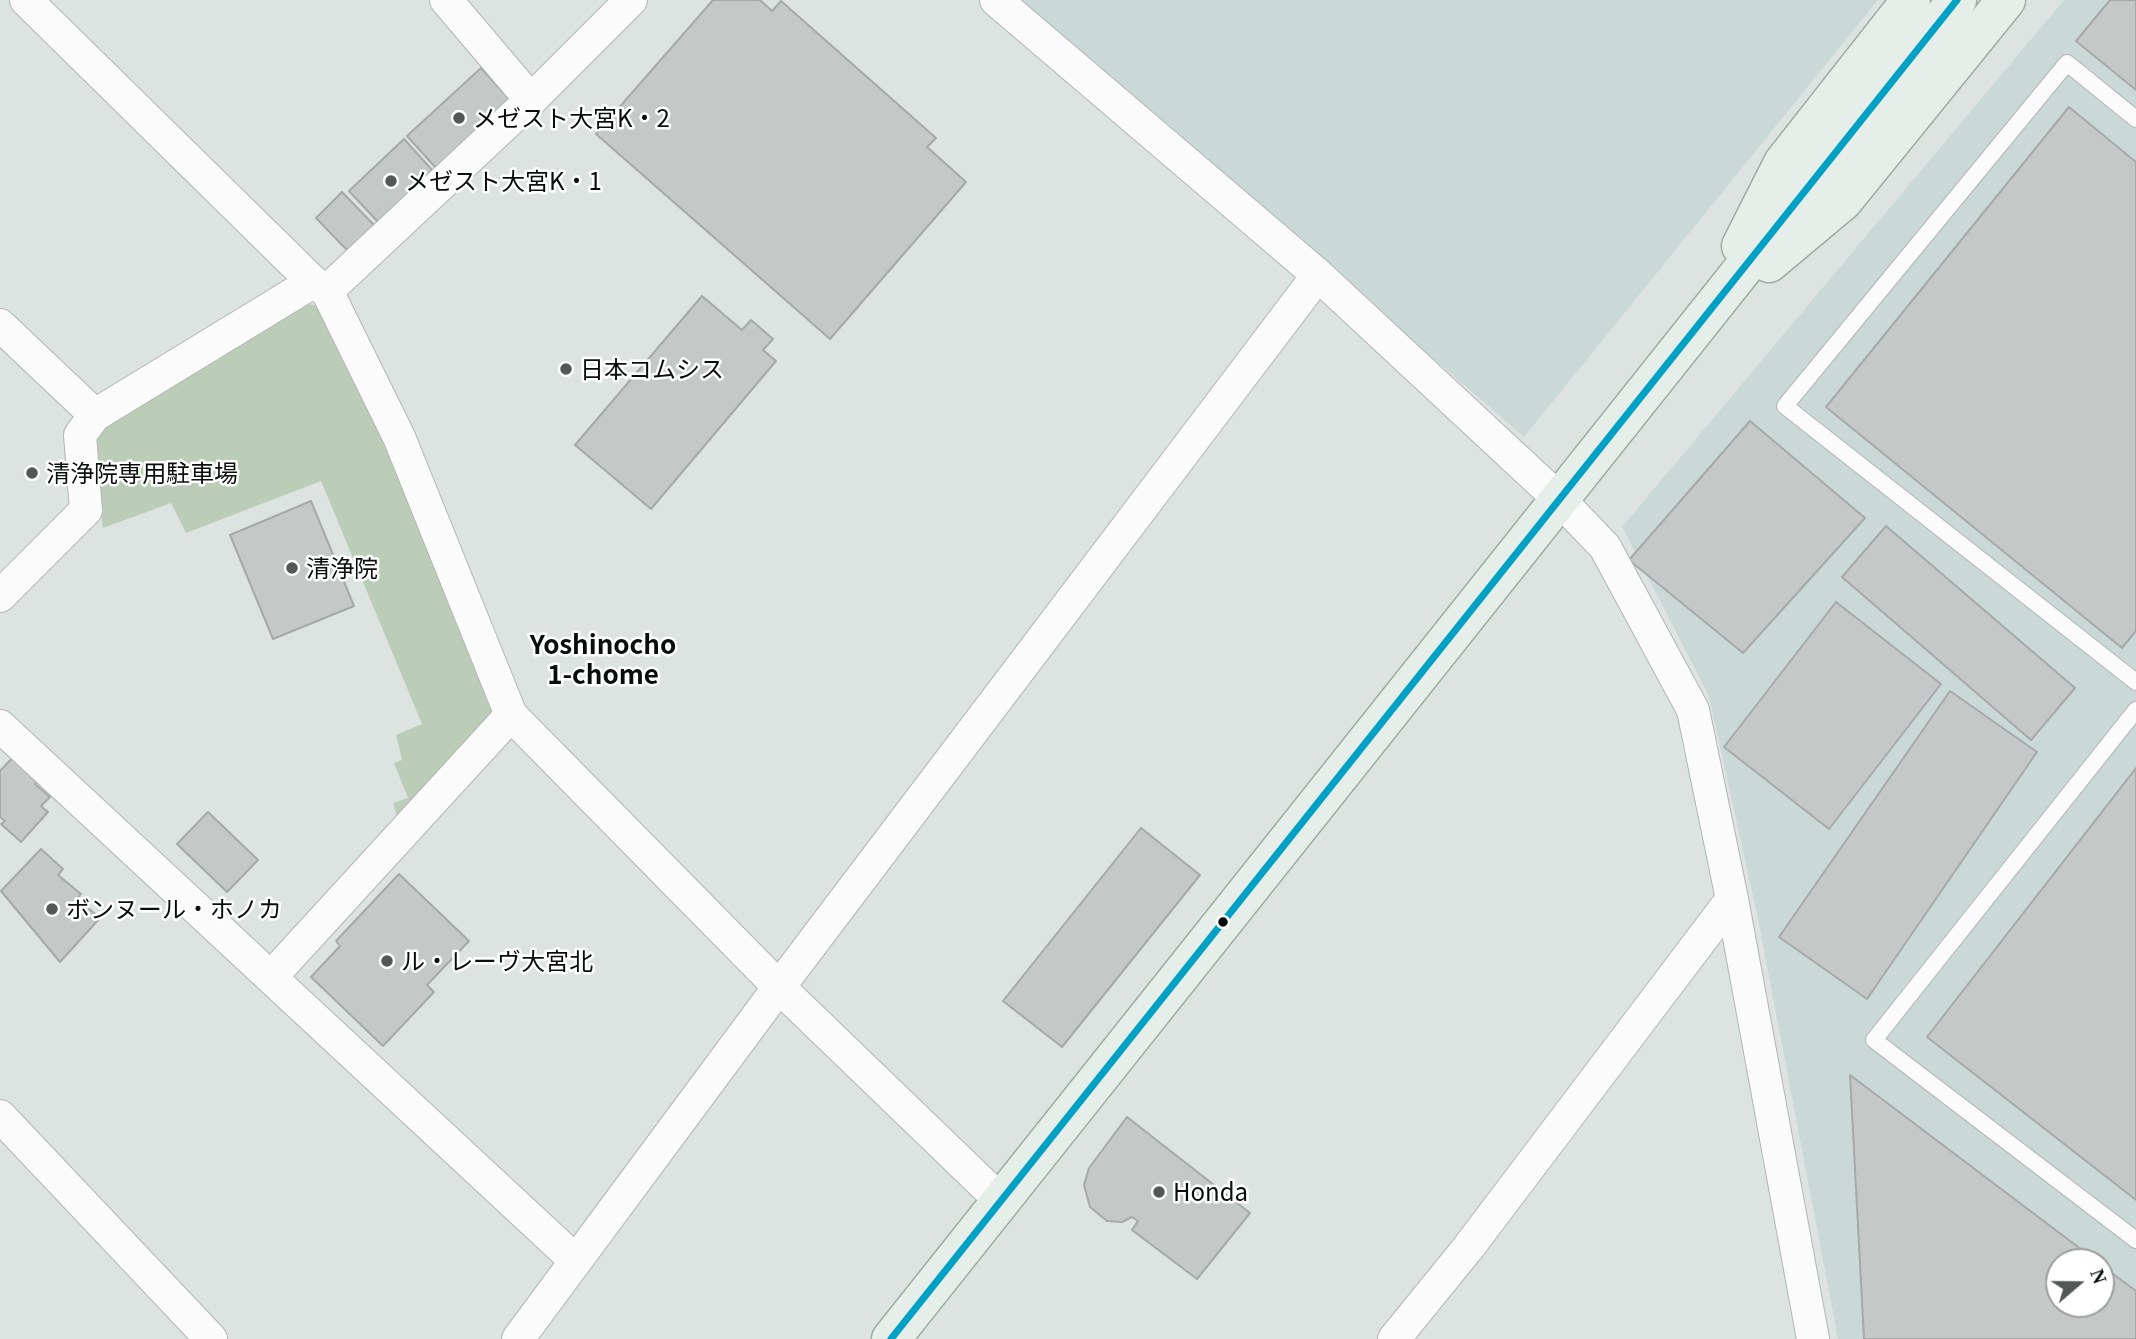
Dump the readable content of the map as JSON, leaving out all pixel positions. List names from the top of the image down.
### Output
{
  "districts": ["Yoshinocho 1-chome"],
  "places": [
    "メゼスト大宮K・2",
    "メゼスト大宮K・1",
    "日本コムシス",
    "清浄院専用駐車場",
    "清浄院",
    "ボンヌール・ホノカ",
    "ル・レーヴ大宮北",
    "Honda"
  ],
  "north": "right"
}
